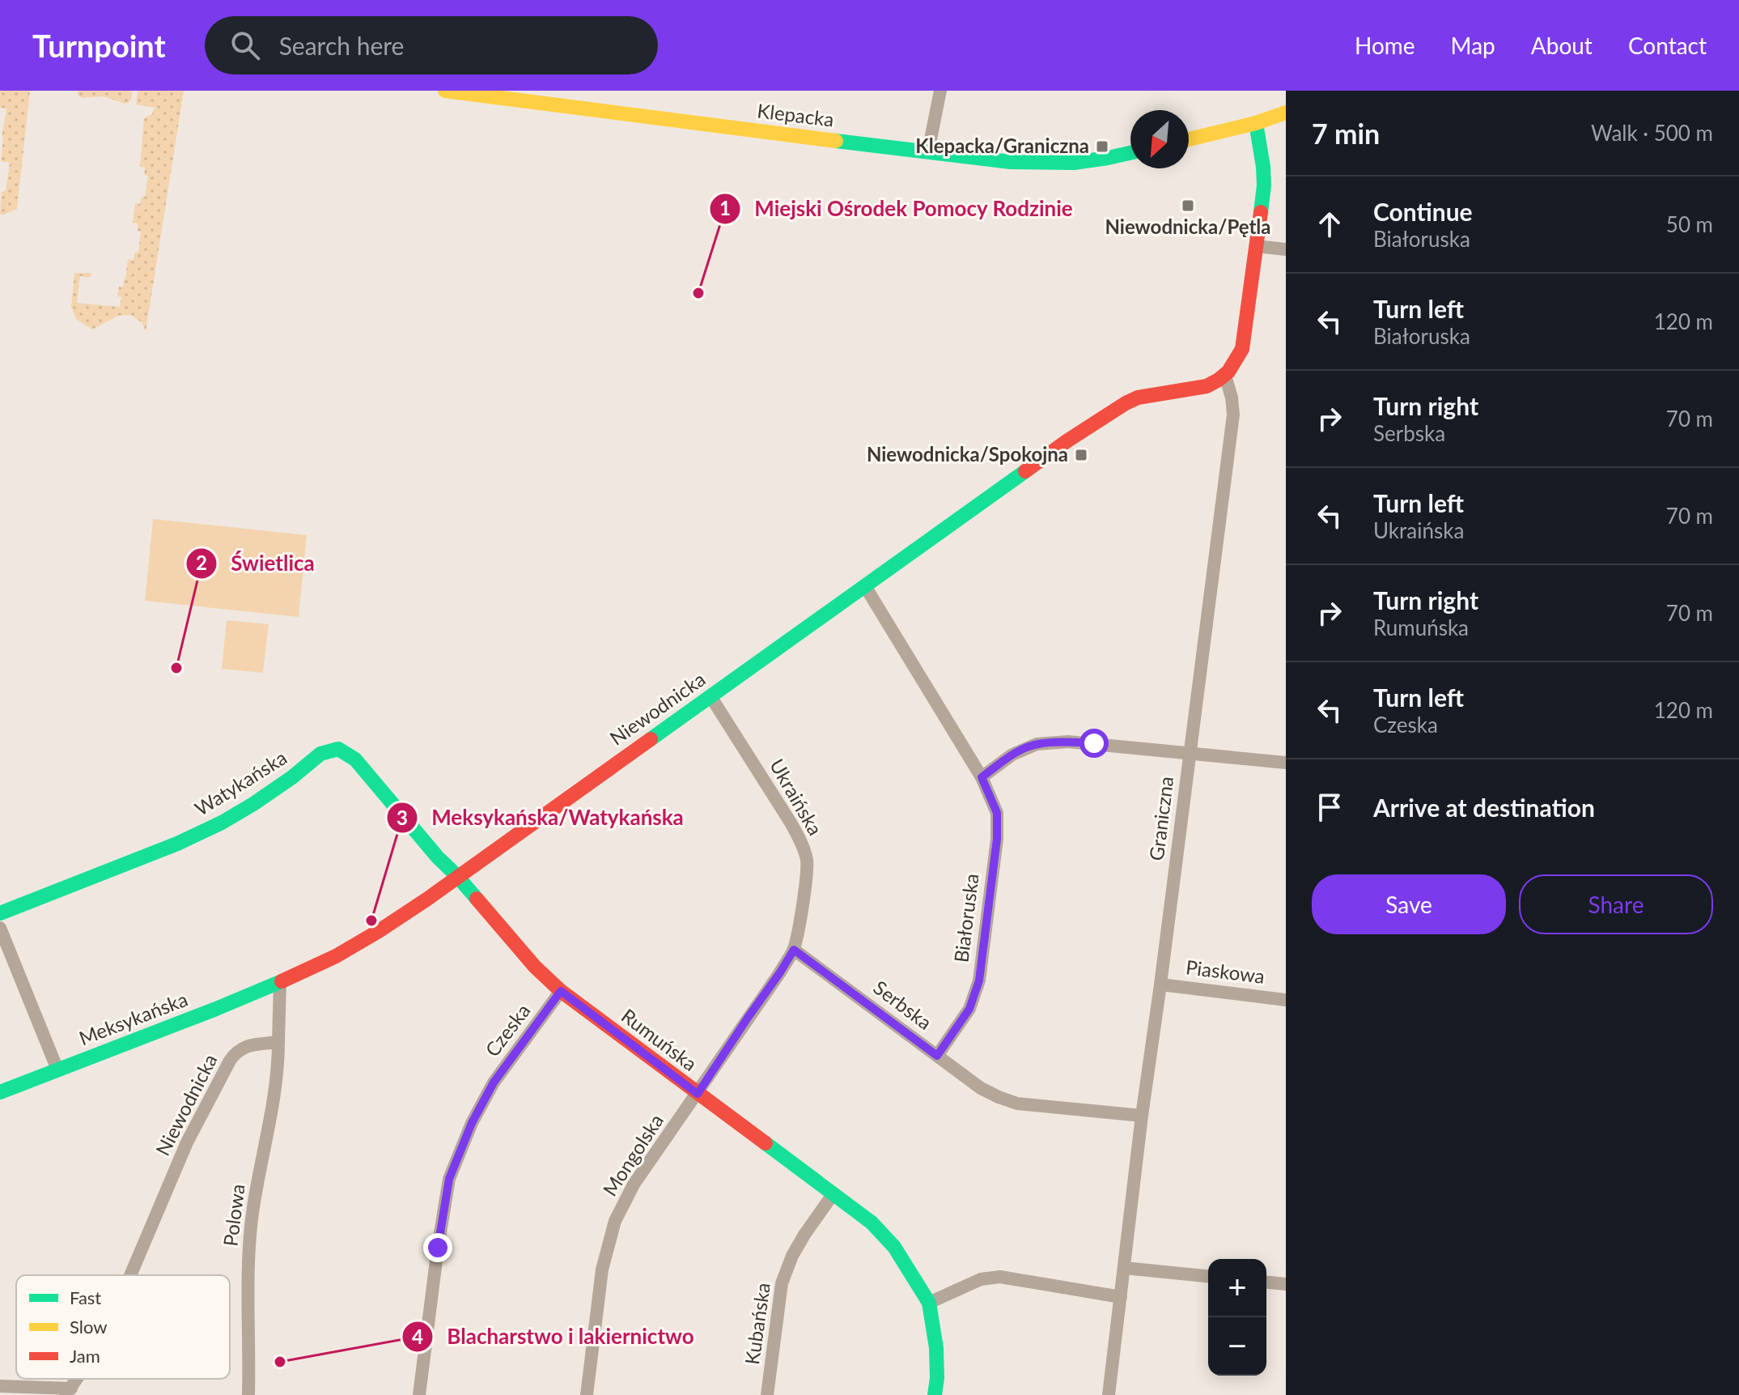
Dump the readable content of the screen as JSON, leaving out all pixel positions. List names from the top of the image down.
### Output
{
  "streets": {
    "street": [
      "Klepacka",
      "Niewodnicka",
      "Watykańska",
      "Ukraińska",
      "Graniczna",
      "Białoruska",
      "Piaskowa",
      "Serbska",
      "Meksykańska",
      "Czeska",
      "Rumuńska",
      "Mongolska",
      "Polowa",
      "Kubańska"
    ]
  },
  "crossings": [
    ["Niewodnicka", "Watykańska"],
    ["Niewodnicka", "Ukraińska"],
    ["Niewodnicka", "Graniczna"],
    ["Niewodnicka", "Białoruska"],
    ["Niewodnicka", "Meksykańska"],
    ["Niewodnicka", "Rumuńska"],
    ["Niewodnicka", "Polowa"],
    ["Watykańska", "Rumuńska"],
    ["Ukraińska", "Serbska"],
    ["Ukraińska", "Rumuńska"],
    ["Ukraińska", "Mongolska"],
    ["Graniczna", "Piaskowa"],
    ["Graniczna", "Serbska"],
    ["Białoruska", "Serbska"],
    ["Czeska", "Rumuńska"],
    ["Rumuńska", "Mongolska"],
    ["Rumuńska", "Kubańska"]
  ],
  "places": {
    "transit": ["Klepacka/Graniczna", "Niewodnicka/Pętla", "Niewodnicka/Spokojna"],
    "other": [
      "Miejski Ośrodek Pomocy Rodzinie",
      "Świetlica",
      "Meksykańska/Watykańska",
      "Blacharstwo i lakiernictwo"
    ]
  },
  "legend": ["Fast", "Slow", "Jam"],
  "north": "bottom left",
  "page": {
    "header": "Turnpoint",
    "search": "Search here",
    "nav": [
      "Home",
      "Map",
      "About",
      "Contact"
    ],
    "heading": ["7 min", "Walk · 500 m"],
    "list": [
      ["Continue", "Białoruska", "50 m"],
      ["Turn left", "Białoruska", "120 m"],
      ["Turn right", "Serbska", "70 m"],
      ["Turn left", "Ukraińska", "70 m"],
      ["Turn right", "Rumuńska", "70 m"],
      ["Turn left", "Czeska", "120 m"],
      "Arrive at destination"
    ],
    "buttons": ["Save", "Share"],
    "map_buttons": ["+", "−"]
  }
}
